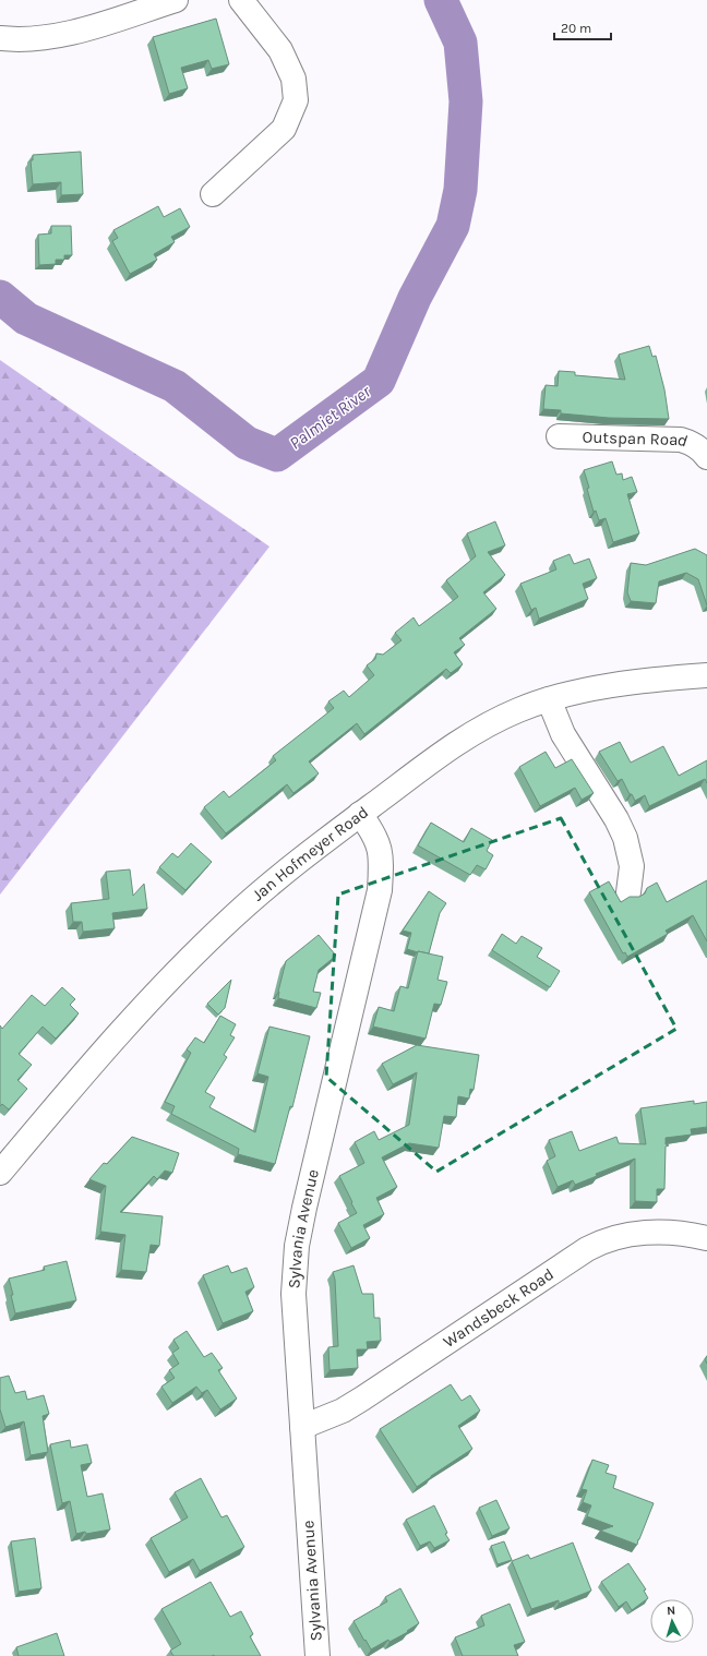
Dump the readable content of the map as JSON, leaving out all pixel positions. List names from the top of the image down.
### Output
{
  "streets": {
    "street": [
      "Outspan Road",
      "Jan Hofmeyer Road",
      "Sylvania Avenue",
      "Wandsbeck Road"
    ]
  },
  "crossings": [
    ["Jan Hofmeyer Road", "Sylvania Avenue"],
    ["Sylvania Avenue", "Wandsbeck Road"]
  ],
  "water": ["Palmiet River"],
  "scale_bar": "20 m",
  "north": "top"
}
